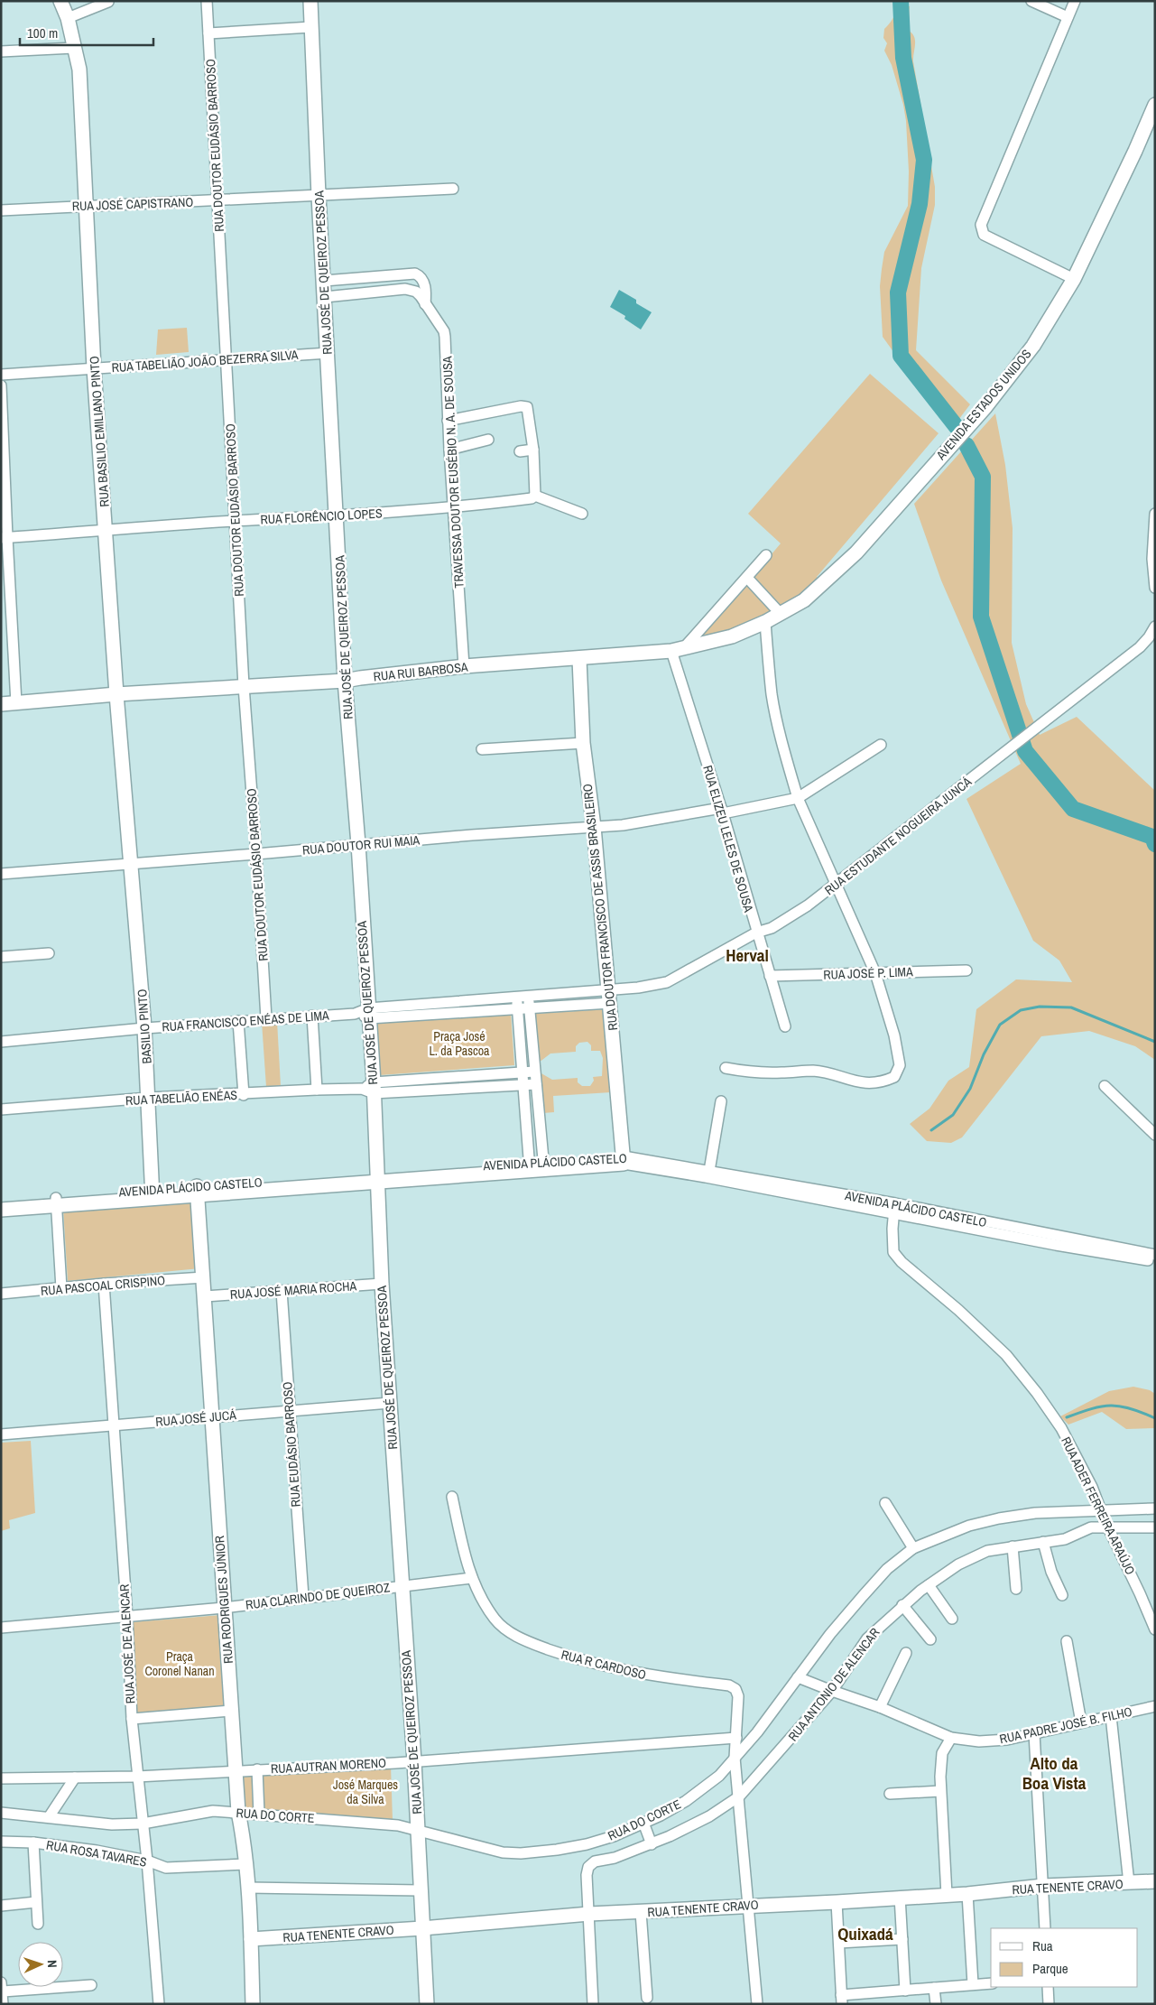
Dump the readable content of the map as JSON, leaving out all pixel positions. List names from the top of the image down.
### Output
{
  "streets": {
    "main road": [
      "RUA JOSÉ DE QUEIROZ PESSOA",
      "AVENIDA ESTADOS UNIDOS",
      "RUA BASILIO EMILIANO PINTO",
      "RUA RUI BARBOSA",
      "RUA DOUTOR FRANCISCO DE ASSIS BRASILEIRO",
      "BASILIO PINTO",
      "AVENIDA PLÁCIDO CASTELO",
      "RUA RODRIGUES JÚNIOR",
      "RUA TENENTE CRAVO"
    ],
    "street": [
      "RUA DOUTOR EUDÁSIO BARROSO",
      "RUA JOSÉ CAPISTRANO",
      "RUA TABELIÃO JOÃO BEZERRA SILVA",
      "TRAVESSA DOUTOR EUSÉBIO N. A. DE SOUSA",
      "RUA FLORÊNCIO LOPES",
      "RUA ESTUDANTE NOGUEIRA JUNCÁ",
      "RUA ELIZEU LELES DE SOUSA",
      "RUA DOUTOR RUI MAIA",
      "RUA JOSÉ P. LIMA",
      "RUA FRANCISCO ENÉAS DE LIMA",
      "RUA TABELIÃO ENÉAS",
      "RUA PASCOAL CRISPINO",
      "RUA JOSÉ MARIA ROCHA",
      "RUA JOSÉ JUCÁ",
      "RUA EUDÁSIO BARROSO",
      "RUA ADER FERREIRA ARAÚJO",
      "RUA CLARINDO DE QUEIROZ",
      "RUA JOSÉ DE ALENCAR",
      "RUA R CARDOSO",
      "RUA ANTONIO DE ALENCAR",
      "RUA PADRE JOSÉ B. FILHO",
      "RUA AUTRAN MORENO",
      "RUA DO CORTE",
      "RUA ROSA TAVARES"
    ]
  },
  "crossings": [
    ["RUA DOUTOR EUDÁSIO BARROSO", "RUA JOSÉ CAPISTRANO"],
    ["RUA DOUTOR EUDÁSIO BARROSO", "RUA TABELIÃO JOÃO BEZERRA SILVA"],
    ["RUA DOUTOR EUDÁSIO BARROSO", "RUA FLORÊNCIO LOPES"],
    ["RUA DOUTOR EUDÁSIO BARROSO", "RUA RUI BARBOSA"],
    ["RUA DOUTOR EUDÁSIO BARROSO", "RUA DOUTOR RUI MAIA"],
    ["RUA DOUTOR EUDÁSIO BARROSO", "RUA FRANCISCO ENÉAS DE LIMA"],
    ["RUA JOSÉ CAPISTRANO", "RUA JOSÉ DE QUEIROZ PESSOA"],
    ["RUA JOSÉ CAPISTRANO", "RUA BASILIO EMILIANO PINTO"],
    ["RUA JOSÉ DE QUEIROZ PESSOA", "RUA TABELIÃO JOÃO BEZERRA SILVA"],
    ["RUA JOSÉ DE QUEIROZ PESSOA", "TRAVESSA DOUTOR EUSÉBIO N. A. DE SOUSA"],
    ["RUA JOSÉ DE QUEIROZ PESSOA", "RUA FLORÊNCIO LOPES"],
    ["RUA JOSÉ DE QUEIROZ PESSOA", "RUA RUI BARBOSA"],
    ["RUA JOSÉ DE QUEIROZ PESSOA", "RUA ESTUDANTE NOGUEIRA JUNCÁ"],
    ["RUA JOSÉ DE QUEIROZ PESSOA", "RUA DOUTOR RUI MAIA"],
    ["RUA JOSÉ DE QUEIROZ PESSOA", "RUA FRANCISCO ENÉAS DE LIMA"],
    ["RUA JOSÉ DE QUEIROZ PESSOA", "RUA TABELIÃO ENÉAS"],
    ["RUA JOSÉ DE QUEIROZ PESSOA", "AVENIDA PLÁCIDO CASTELO"],
    ["RUA JOSÉ DE QUEIROZ PESSOA", "RUA JOSÉ MARIA ROCHA"],
    ["RUA JOSÉ DE QUEIROZ PESSOA", "RUA JOSÉ JUCÁ"],
    ["RUA JOSÉ DE QUEIROZ PESSOA", "RUA CLARINDO DE QUEIROZ"],
    ["RUA JOSÉ DE QUEIROZ PESSOA", "RUA AUTRAN MORENO"],
    ["RUA JOSÉ DE QUEIROZ PESSOA", "RUA DO CORTE"],
    ["RUA JOSÉ DE QUEIROZ PESSOA", "RUA TENENTE CRAVO"],
    ["RUA TABELIÃO JOÃO BEZERRA SILVA", "RUA BASILIO EMILIANO PINTO"],
    ["AVENIDA ESTADOS UNIDOS", "RUA RUI BARBOSA"],
    ["RUA BASILIO EMILIANO PINTO", "RUA FLORÊNCIO LOPES"],
    ["RUA BASILIO EMILIANO PINTO", "RUA RUI BARBOSA"],
    ["RUA BASILIO EMILIANO PINTO", "RUA DOUTOR RUI MAIA"],
    ["RUA BASILIO EMILIANO PINTO", "BASILIO PINTO"],
    ["TRAVESSA DOUTOR EUSÉBIO N. A. DE SOUSA", "RUA FLORÊNCIO LOPES"],
    ["TRAVESSA DOUTOR EUSÉBIO N. A. DE SOUSA", "RUA RUI BARBOSA"],
    ["RUA RUI BARBOSA", "RUA ELIZEU LELES DE SOUSA"],
    ["RUA RUI BARBOSA", "RUA DOUTOR FRANCISCO DE ASSIS BRASILEIRO"],
    ["RUA ESTUDANTE NOGUEIRA JUNCÁ", "RUA ELIZEU LELES DE SOUSA"],
    ["RUA ESTUDANTE NOGUEIRA JUNCÁ", "RUA DOUTOR FRANCISCO DE ASSIS BRASILEIRO"],
    ["RUA ESTUDANTE NOGUEIRA JUNCÁ", "RUA FRANCISCO ENÉAS DE LIMA"],
    ["RUA ELIZEU LELES DE SOUSA", "RUA DOUTOR RUI MAIA"],
    ["RUA ELIZEU LELES DE SOUSA", "RUA JOSÉ P. LIMA"],
    ["RUA DOUTOR RUI MAIA", "RUA DOUTOR FRANCISCO DE ASSIS BRASILEIRO"],
    ["RUA DOUTOR RUI MAIA", "BASILIO PINTO"],
    ["RUA DOUTOR FRANCISCO DE ASSIS BRASILEIRO", "AVENIDA PLÁCIDO CASTELO"],
    ["RUA FRANCISCO ENÉAS DE LIMA", "BASILIO PINTO"],
    ["BASILIO PINTO", "RUA TABELIÃO ENÉAS"],
    ["BASILIO PINTO", "AVENIDA PLÁCIDO CASTELO"],
    ["AVENIDA PLÁCIDO CASTELO", "RUA ADER FERREIRA ARAÚJO"],
    ["AVENIDA PLÁCIDO CASTELO", "RUA RODRIGUES JÚNIOR"],
    ["RUA PASCOAL CRISPINO", "RUA RODRIGUES JÚNIOR"],
    ["RUA PASCOAL CRISPINO", "RUA JOSÉ DE ALENCAR"],
    ["RUA JOSÉ MARIA ROCHA", "RUA EUDÁSIO BARROSO"],
    ["RUA JOSÉ MARIA ROCHA", "RUA RODRIGUES JÚNIOR"],
    ["RUA JOSÉ JUCÁ", "RUA EUDÁSIO BARROSO"],
    ["RUA JOSÉ JUCÁ", "RUA RODRIGUES JÚNIOR"],
    ["RUA JOSÉ JUCÁ", "RUA JOSÉ DE ALENCAR"],
    ["RUA EUDÁSIO BARROSO", "RUA CLARINDO DE QUEIROZ"],
    ["RUA ADER FERREIRA ARAÚJO", "RUA ANTONIO DE ALENCAR"],
    ["RUA ADER FERREIRA ARAÚJO", "RUA DO CORTE"],
    ["RUA CLARINDO DE QUEIROZ", "RUA RODRIGUES JÚNIOR"],
    ["RUA CLARINDO DE QUEIROZ", "RUA JOSÉ DE ALENCAR"],
    ["RUA CLARINDO DE QUEIROZ", "RUA R CARDOSO"],
    ["RUA RODRIGUES JÚNIOR", "RUA AUTRAN MORENO"],
    ["RUA RODRIGUES JÚNIOR", "RUA DO CORTE"],
    ["RUA RODRIGUES JÚNIOR", "RUA ROSA TAVARES"],
    ["RUA RODRIGUES JÚNIOR", "RUA TENENTE CRAVO"],
    ["RUA JOSÉ DE ALENCAR", "RUA AUTRAN MORENO"],
    ["RUA JOSÉ DE ALENCAR", "RUA DO CORTE"],
    ["RUA JOSÉ DE ALENCAR", "RUA ROSA TAVARES"],
    ["RUA R CARDOSO", "RUA AUTRAN MORENO"],
    ["RUA ANTONIO DE ALENCAR", "RUA PADRE JOSÉ B. FILHO"],
    ["RUA ANTONIO DE ALENCAR", "RUA TENENTE CRAVO"],
    ["RUA PADRE JOSÉ B. FILHO", "RUA DO CORTE"]
  ],
  "districts": ["Herval", "Alto da Boa Vista", "Quixadá"],
  "parks": ["Praça José L. da Pascoa", "Praça Coronel Nanan", "José Marques da Silva"],
  "legend": ["Rua", "Parque"],
  "scale_bar": "100 m",
  "north": "right"
}
